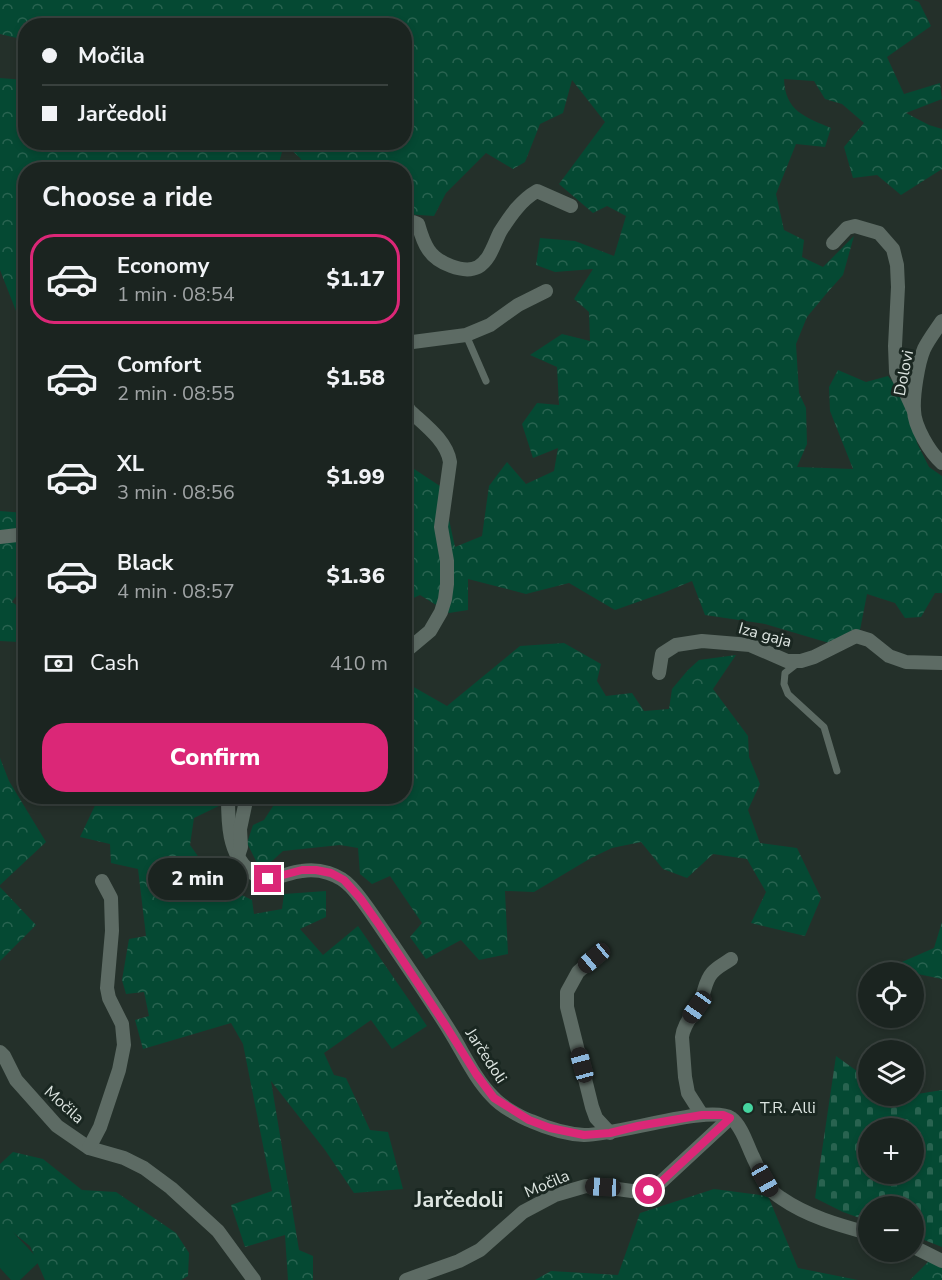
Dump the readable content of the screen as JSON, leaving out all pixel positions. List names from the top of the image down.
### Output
{
  "streets": {
    "street": [
      "Dolovi",
      "Iza gaja",
      "Jarčedoli",
      "Močila"
    ]
  },
  "crossings": [
    ["Jarčedoli", "Močila"]
  ],
  "districts": ["Jarčedoli"],
  "places": ["T.R. Alli"],
  "page": {
    "banner": ["Močila", "Jarčedoli"],
    "heading": "Choose a ride",
    "list": [
      {
        "name": "Economy",
        "note": "1 min · 08:54",
        "value": "$1.17"
      },
      {
        "name": "Comfort",
        "note": "2 min · 08:55",
        "value": "$1.58"
      },
      {
        "name": "XL",
        "note": "3 min · 08:56",
        "value": "$1.99"
      },
      {
        "name": "Black",
        "note": "4 min · 08:57",
        "value": "$1.36"
      }
    ],
    "pay": ["Cash", "410 m"],
    "buttons": "Confirm",
    "bubble": "2 min",
    "map_buttons": ["+", "−"]
  }
}
